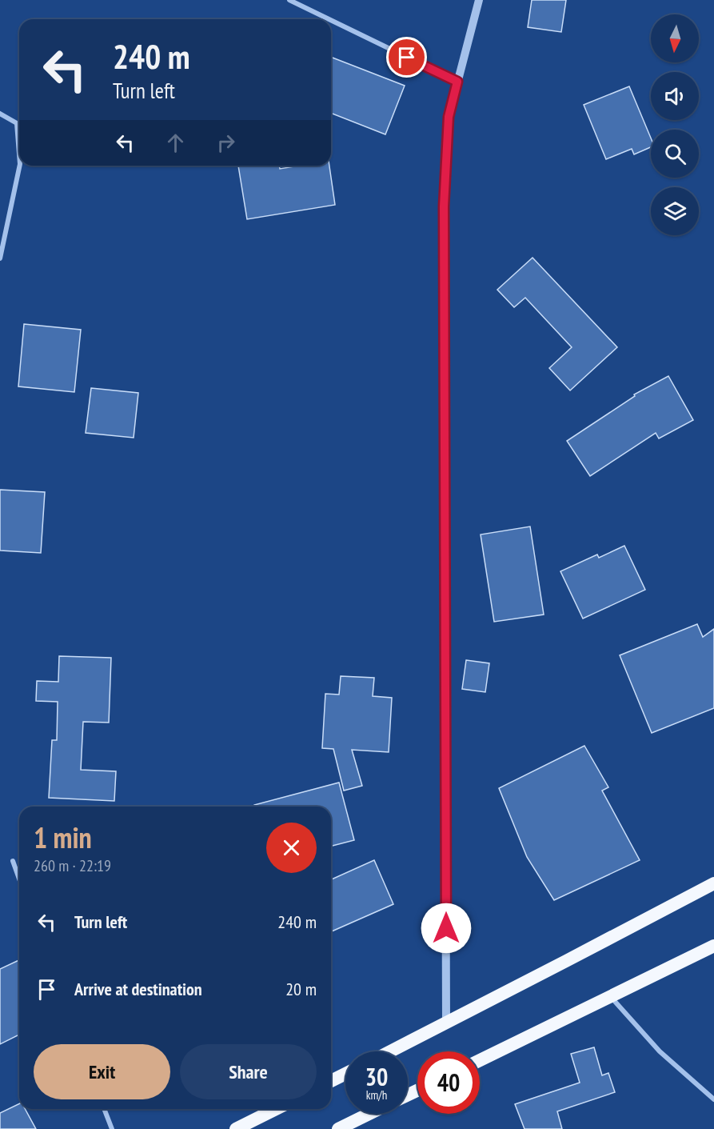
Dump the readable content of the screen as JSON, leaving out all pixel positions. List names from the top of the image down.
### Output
{
  "north": "bottom",
  "page": {
    "turn": ["240 m", "Turn left"],
    "heading": ["1 min", "260 m · 22:19"],
    "list": [
      {
        "name": "Turn left",
        "value": "240 m"
      },
      {
        "name": "Arrive at destination",
        "value": "20 m"
      }
    ],
    "buttons": ["Exit", "Share"],
    "speed": "30 km/h",
    "limit": "40"
  }
}
